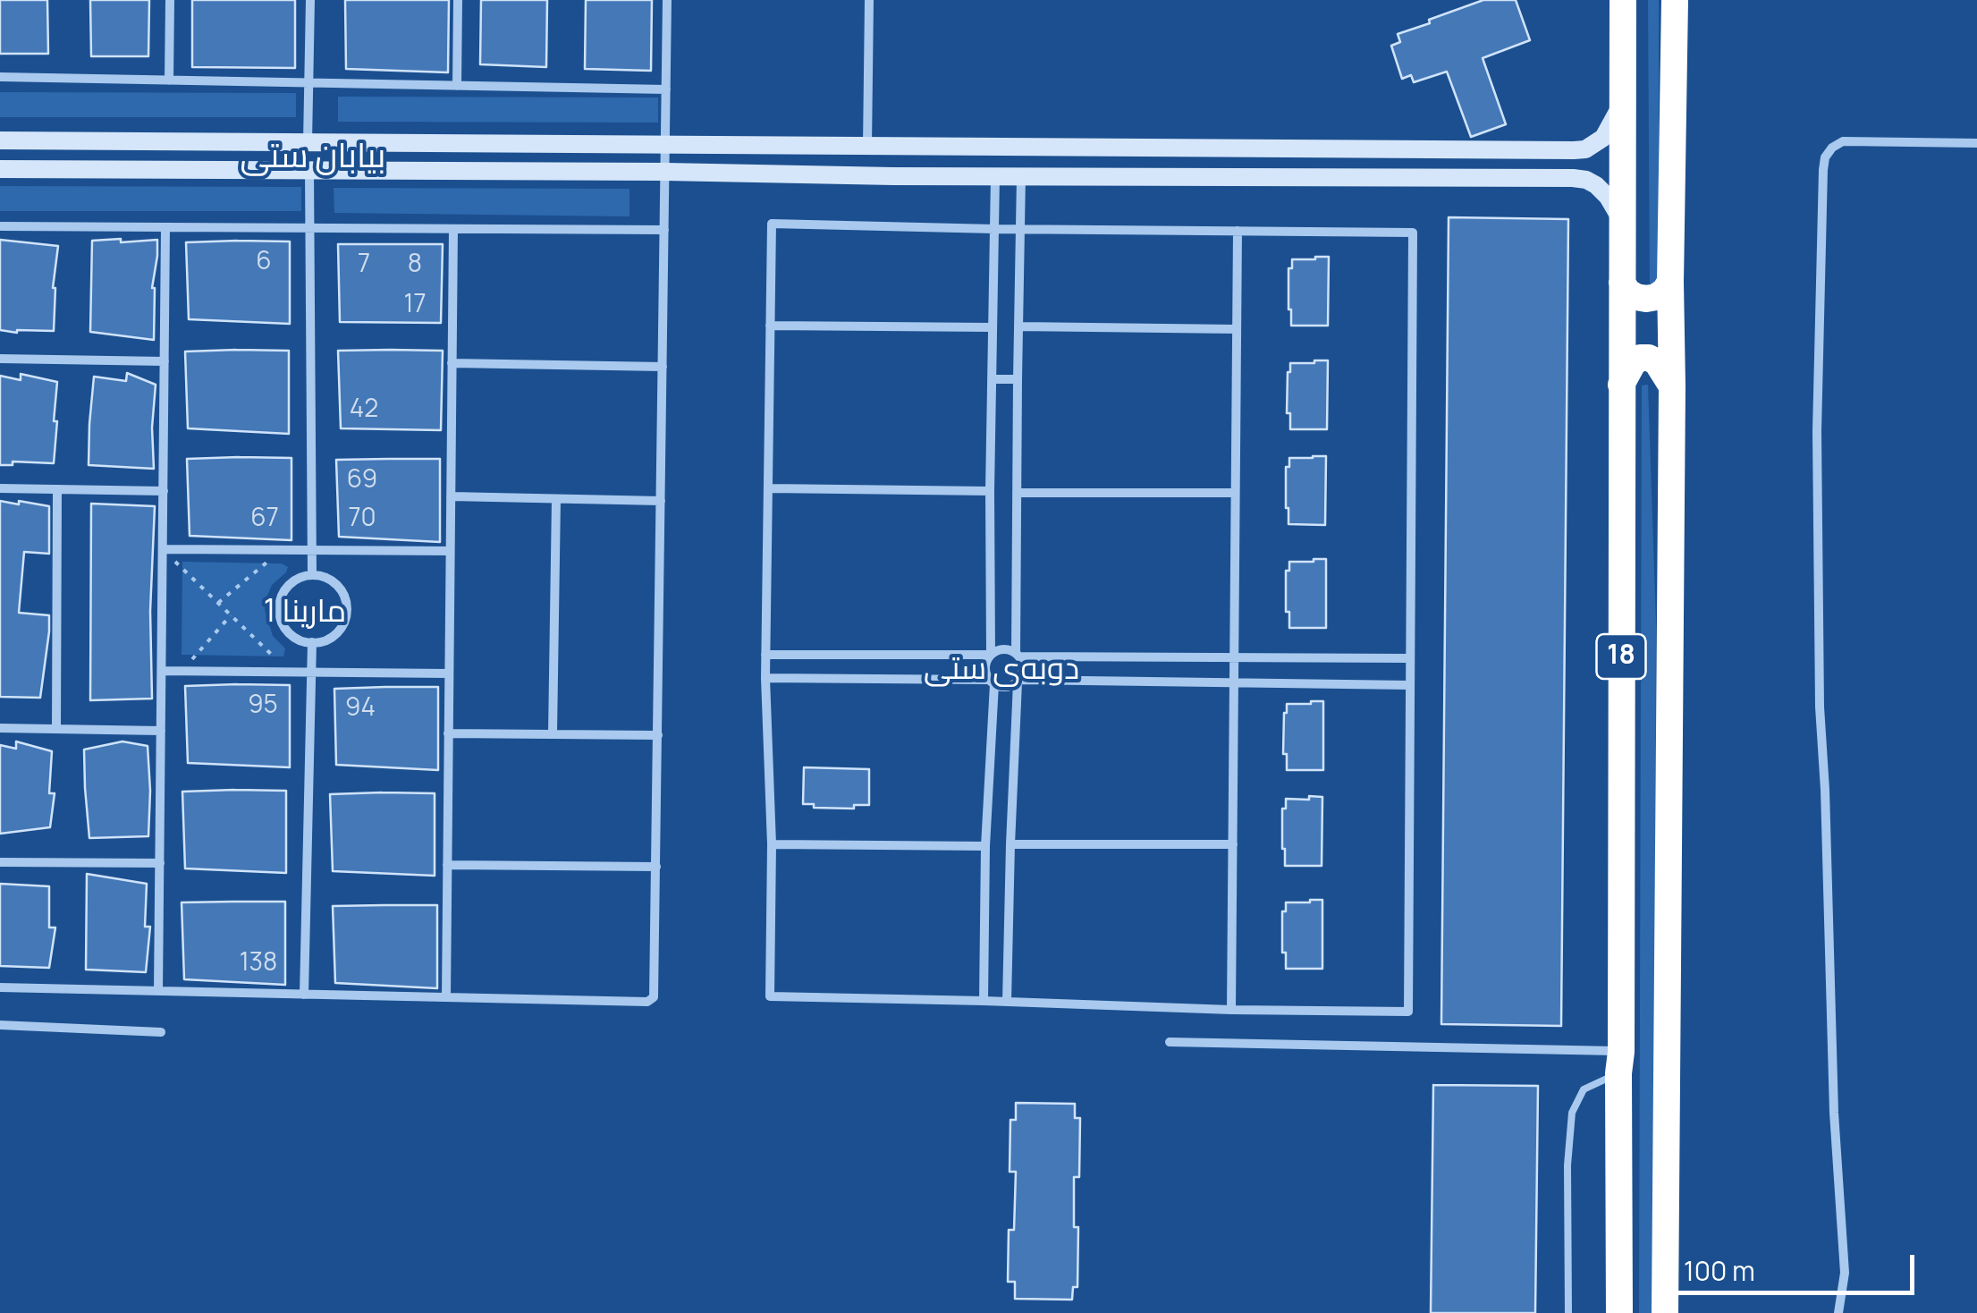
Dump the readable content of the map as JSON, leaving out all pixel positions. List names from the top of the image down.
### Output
{
  "streets": {
    "highway": ["18"]
  },
  "districts": ["بیابان ستی", "مارینا 1", "دوبه‌ی ستی"],
  "house_numbers": [
    "6",
    "7",
    "8",
    "17",
    "42",
    "69",
    "67",
    "70",
    "95",
    "94",
    "138"
  ],
  "scale_bar": "100 m"
}
